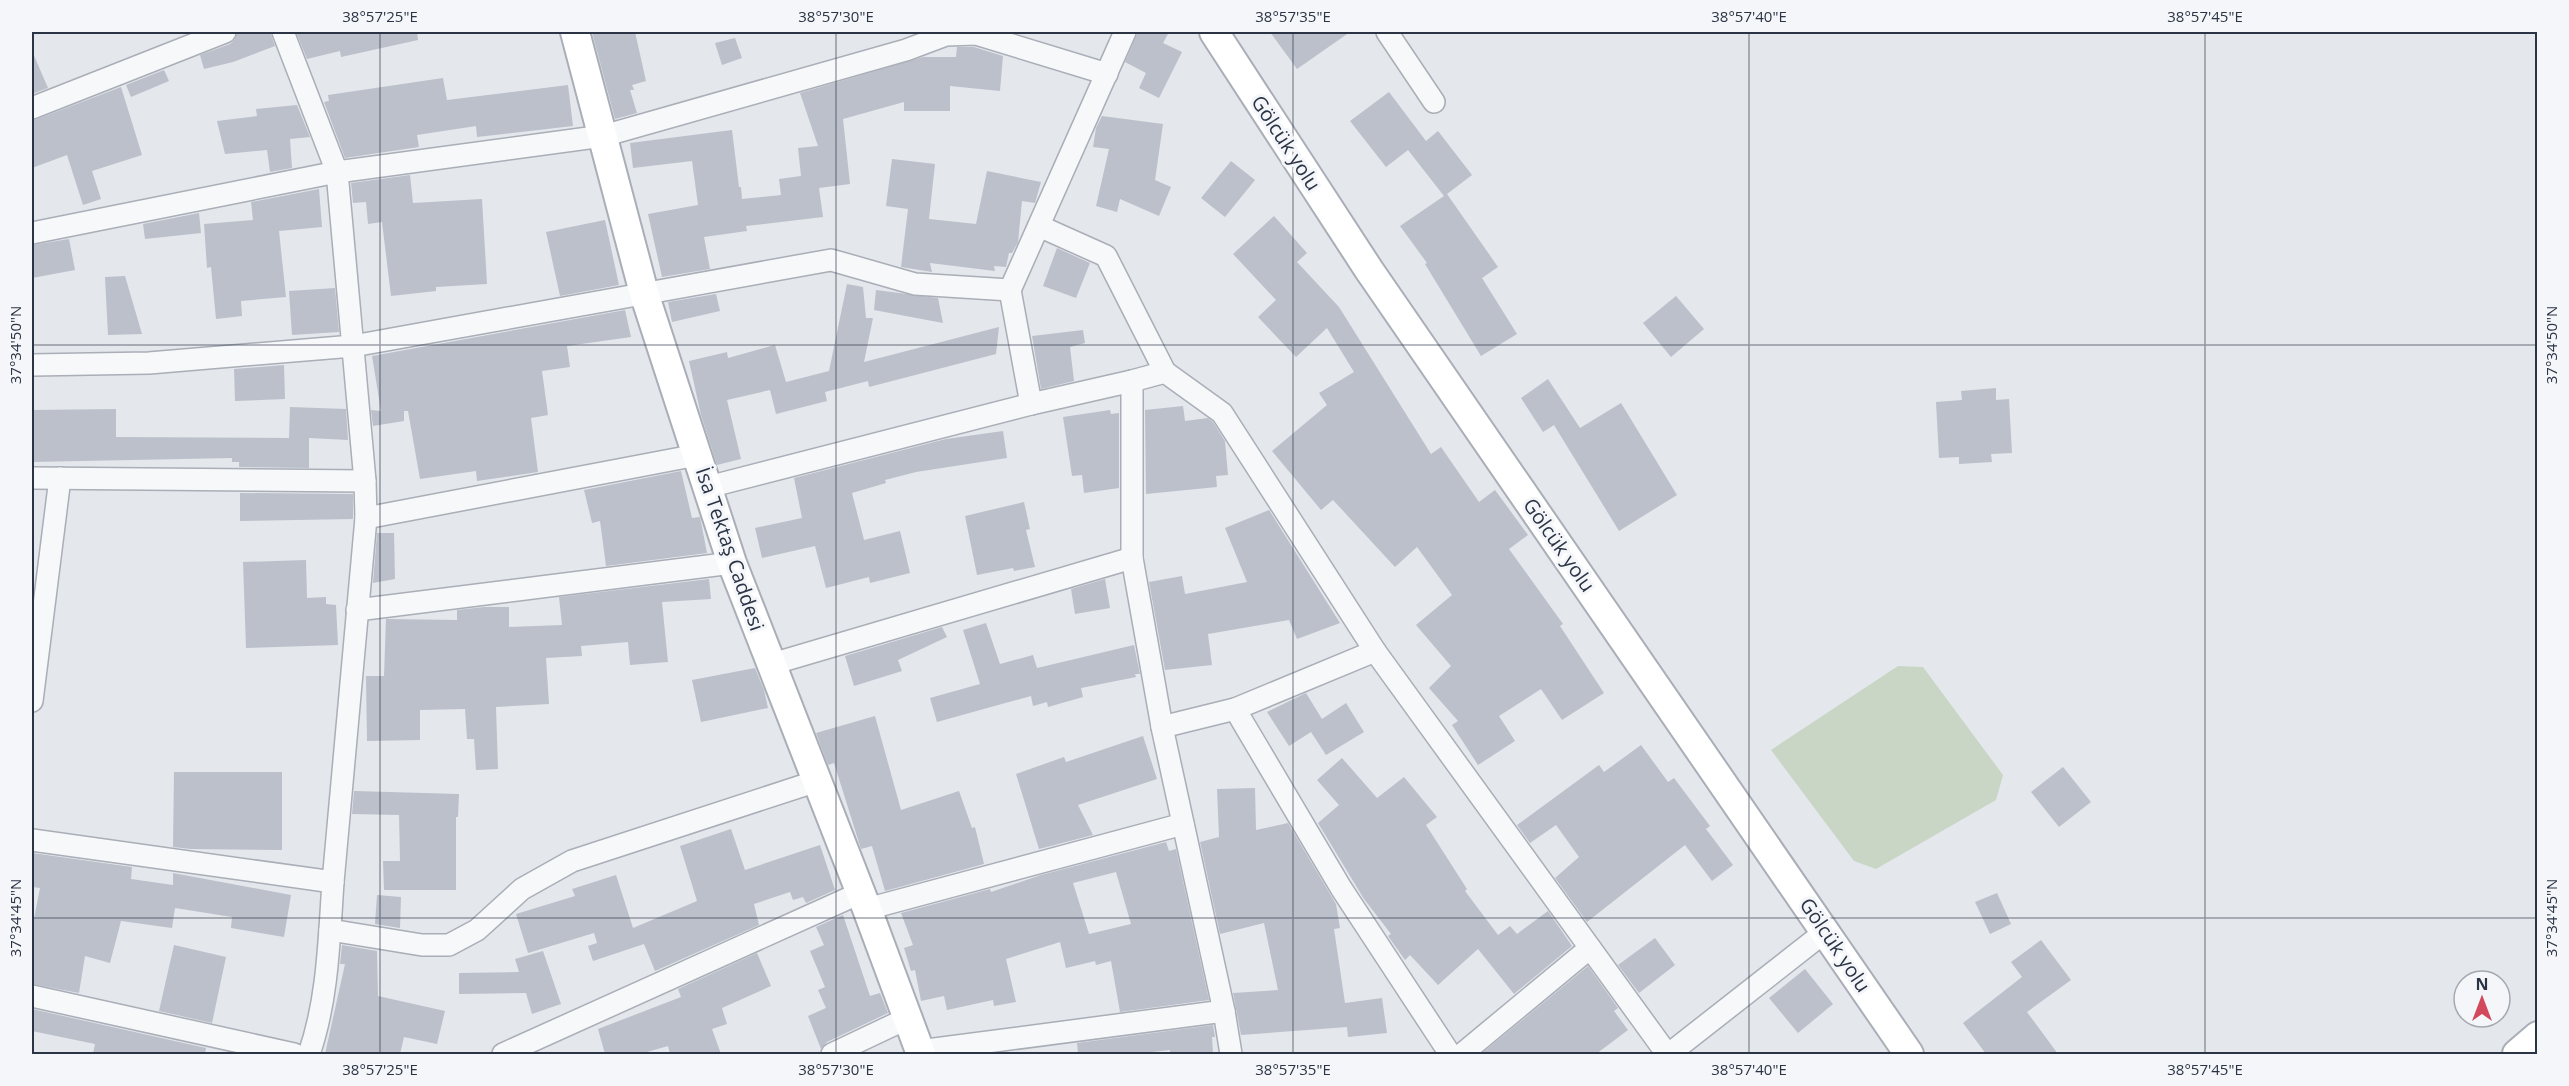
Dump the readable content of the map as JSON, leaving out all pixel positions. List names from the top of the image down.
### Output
{
  "streets": {
    "main road": ["Gölcük yolu", "İsa Tektaş Caddesi"]
  },
  "north": "top",
  "coordinates": [
    "38°57'25\"E",
    "38°57'30\"E",
    "38°57'35\"E",
    "38°57'40\"E",
    "38°57'45\"E",
    "37°34'50\"N",
    "37°34'45\"N"
  ]
}
